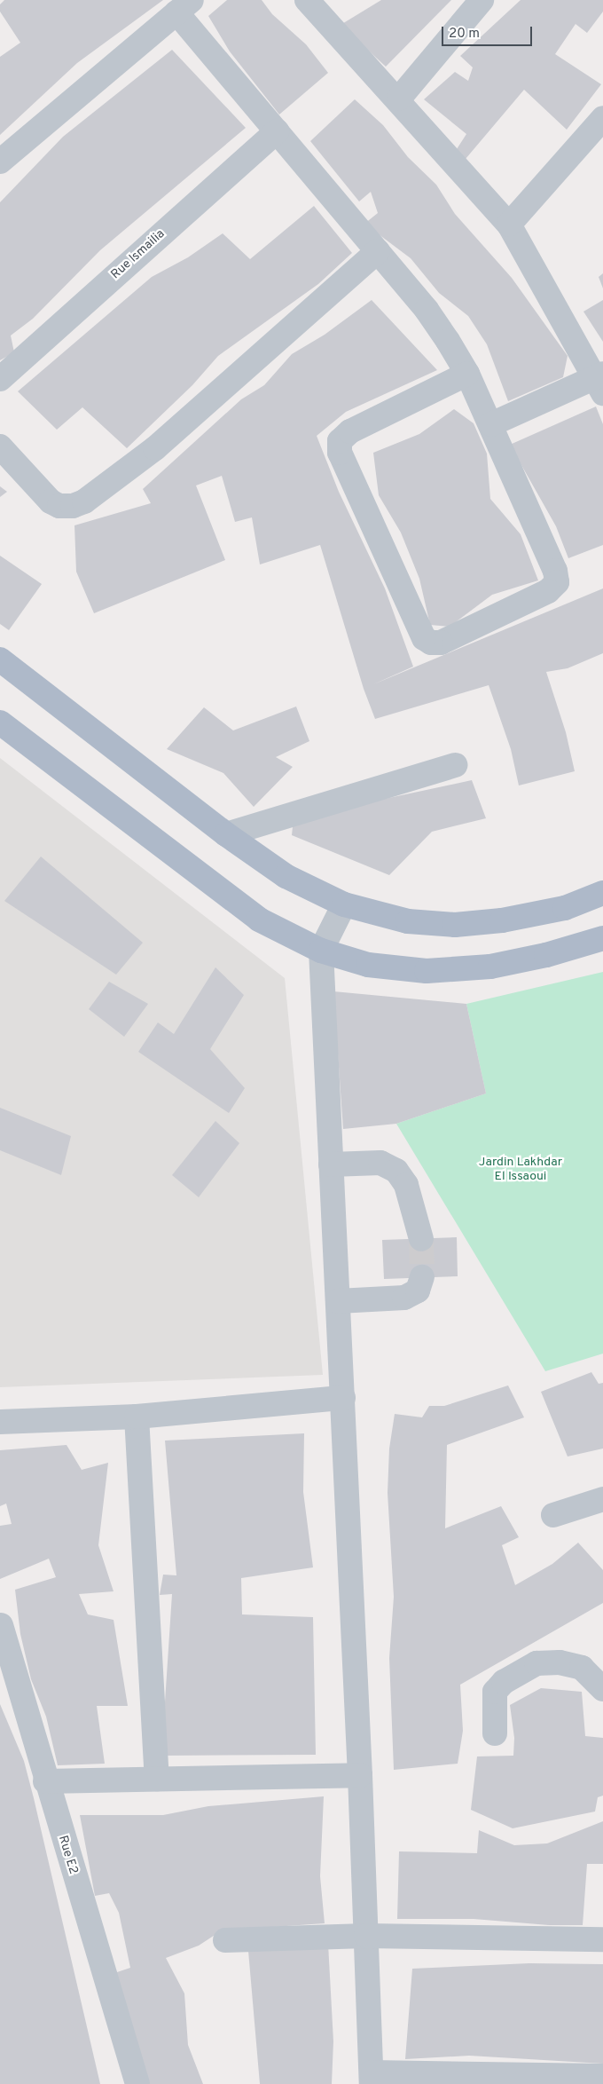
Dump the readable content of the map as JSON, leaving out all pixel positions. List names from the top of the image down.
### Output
{
  "streets": {
    "street": ["Rue Ismailia", "Rue E2"]
  },
  "parks": ["Jardin Lakhdar El Issaoui"],
  "scale_bar": "20 m"
}
